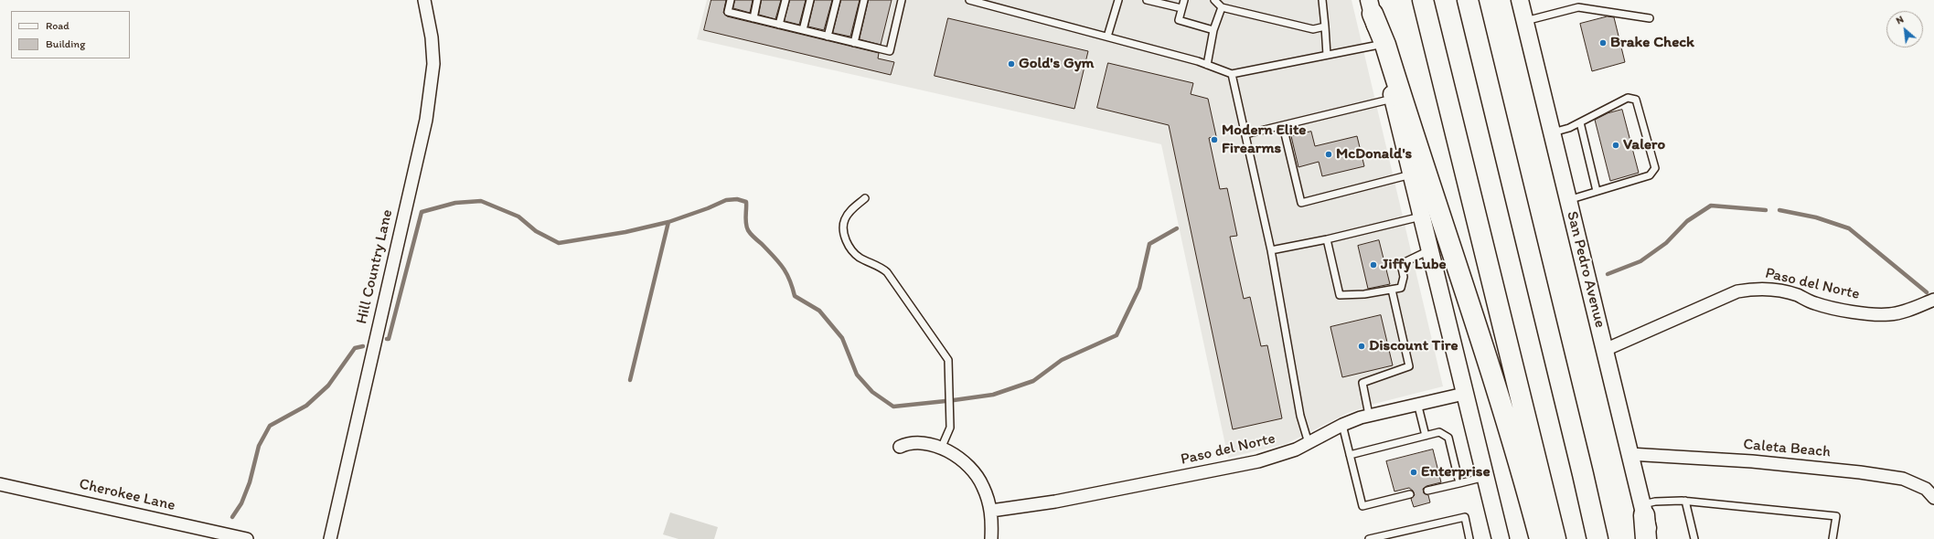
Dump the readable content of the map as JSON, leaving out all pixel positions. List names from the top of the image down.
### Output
{
  "streets": {
    "main road": ["San Pedro Avenue"],
    "street": [
      "Hill Country Lane",
      "Paso del Norte",
      "Caleta Beach",
      "Cherokee Lane"
    ]
  },
  "crossings": [
    ["San Pedro Avenue", "Paso del Norte"],
    ["San Pedro Avenue", "Caleta Beach"]
  ],
  "places": [
    "Brake Check",
    "Gold's Gym",
    "Modern Elite Firearms",
    "Valero",
    "McDonald's",
    "Jiffy Lube",
    "Discount Tire",
    "Enterprise"
  ],
  "legend": ["Road", "Building"],
  "north": "top left"
}
